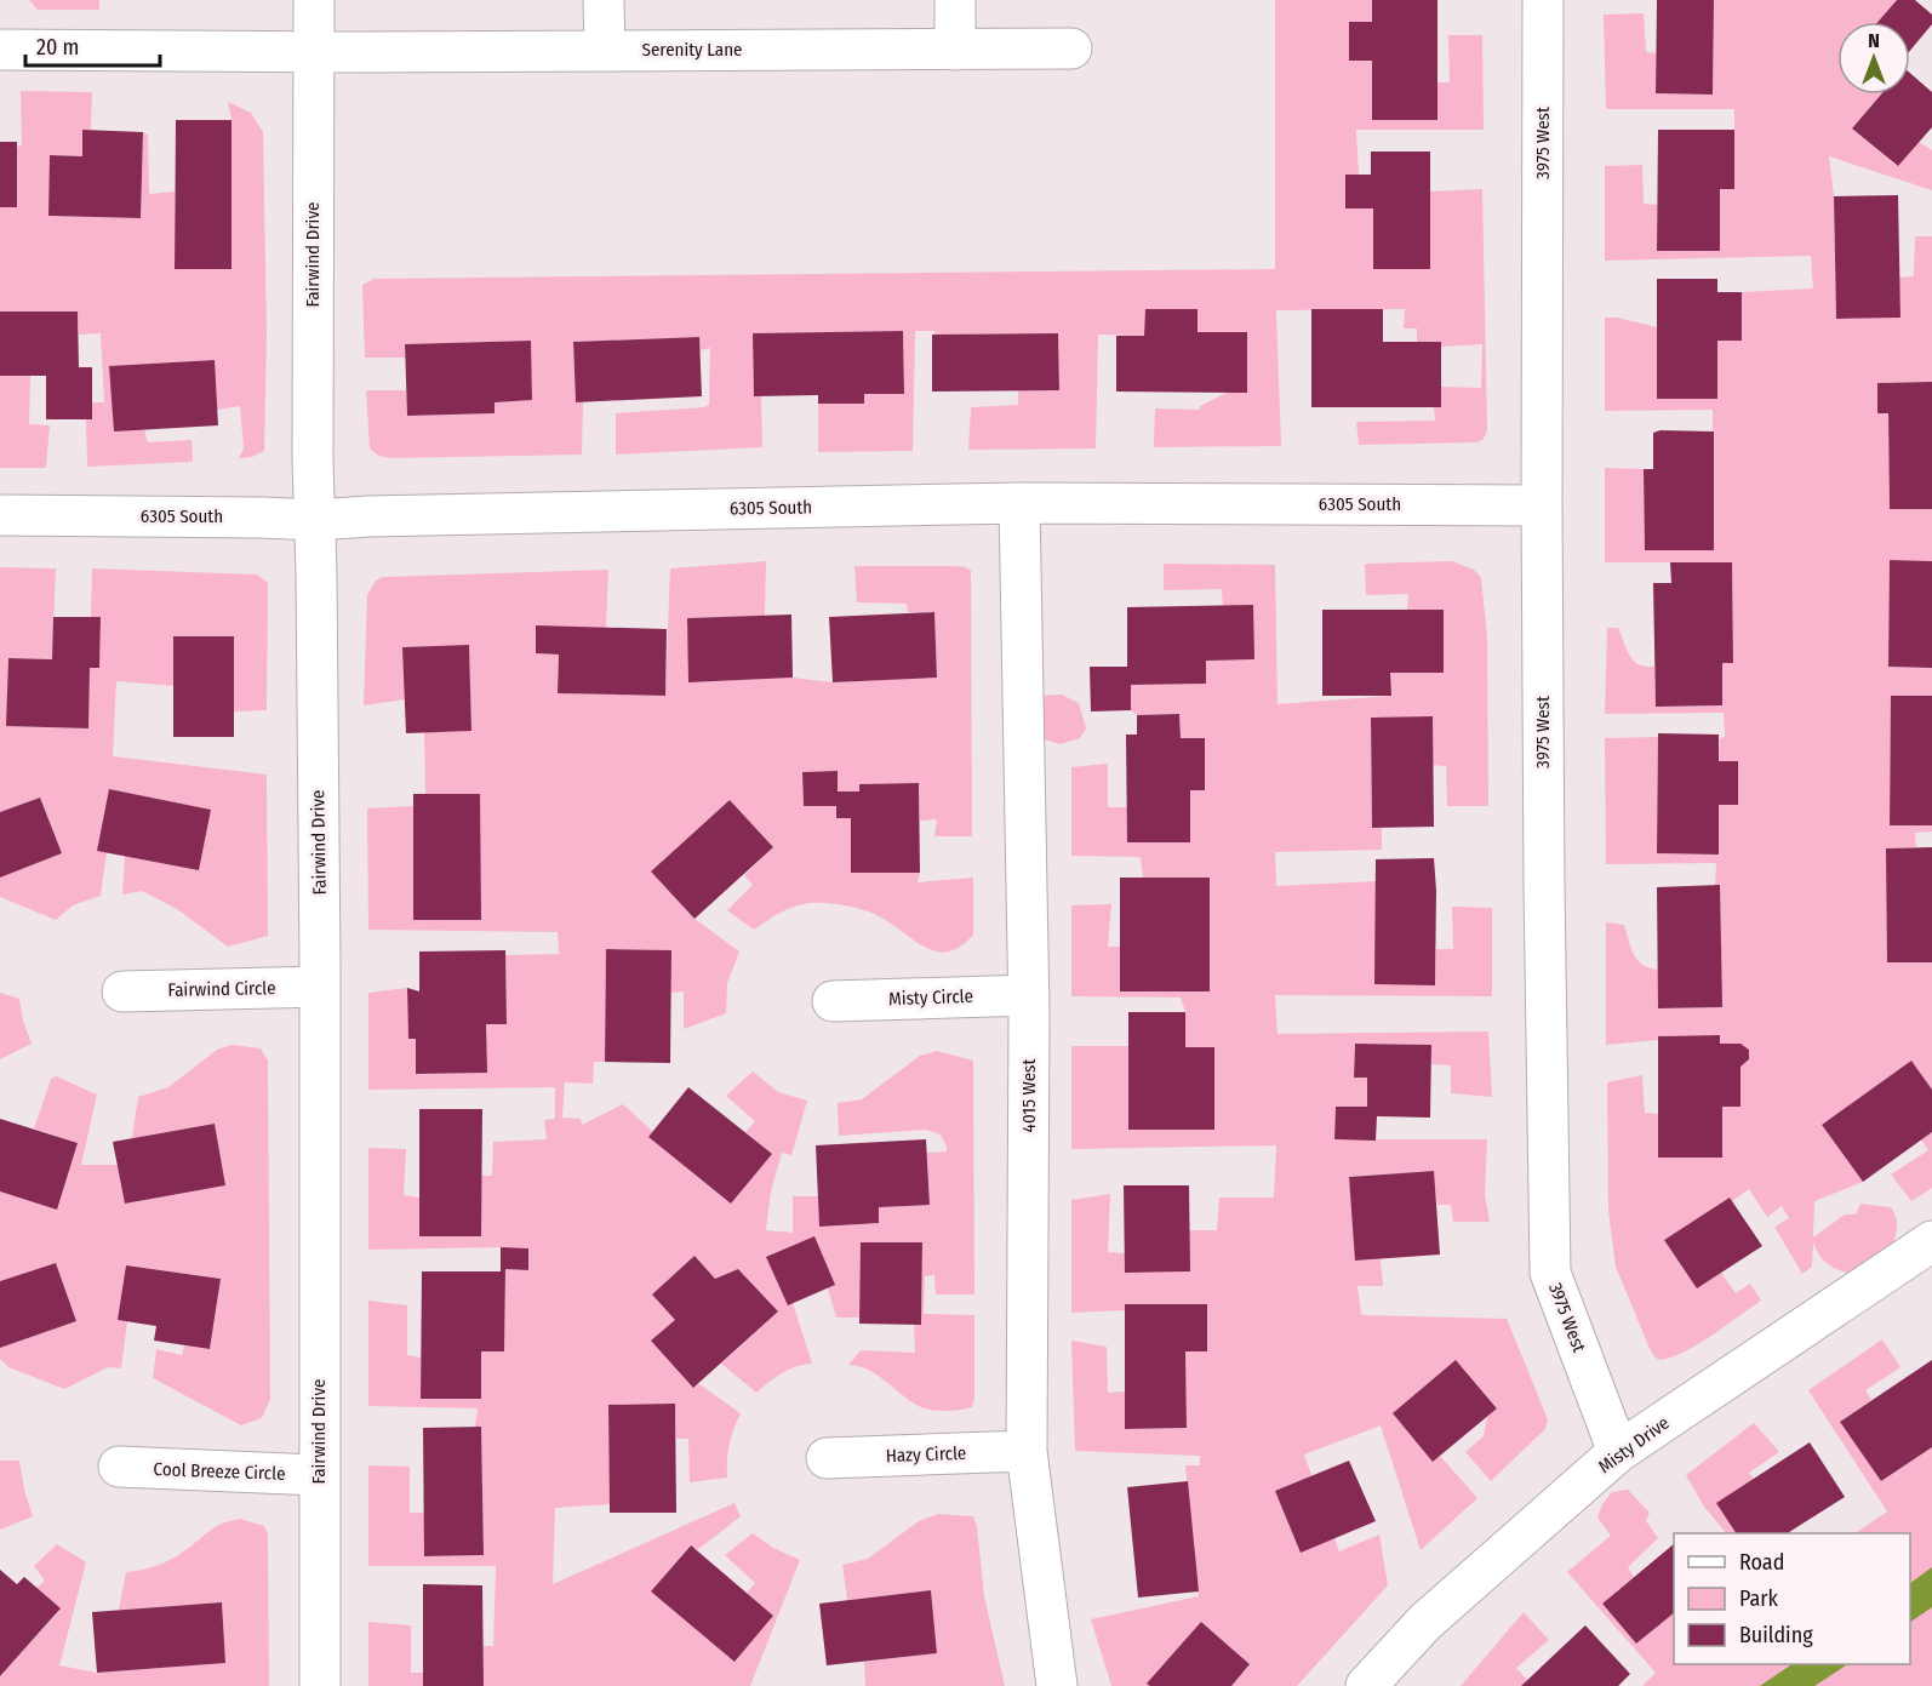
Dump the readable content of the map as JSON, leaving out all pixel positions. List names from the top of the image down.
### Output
{
  "streets": {
    "street": [
      "Serenity Lane",
      "3975 West",
      "Fairwind Drive",
      "6305 South",
      "Fairwind Circle",
      "Misty Circle",
      "4015 West",
      "Misty Drive",
      "Hazy Circle",
      "Cool Breeze Circle"
    ]
  },
  "crossings": [
    ["Serenity Lane", "Fairwind Drive"],
    ["3975 West", "6305 South"],
    ["3975 West", "Misty Drive"],
    ["Fairwind Drive", "6305 South"],
    ["Fairwind Drive", "Fairwind Circle"],
    ["Fairwind Drive", "Cool Breeze Circle"],
    ["6305 South", "4015 West"],
    ["Misty Circle", "4015 West"],
    ["4015 West", "Hazy Circle"]
  ],
  "legend": ["Road", "Park", "Building"],
  "scale_bar": "20 m",
  "north": "top"
}
